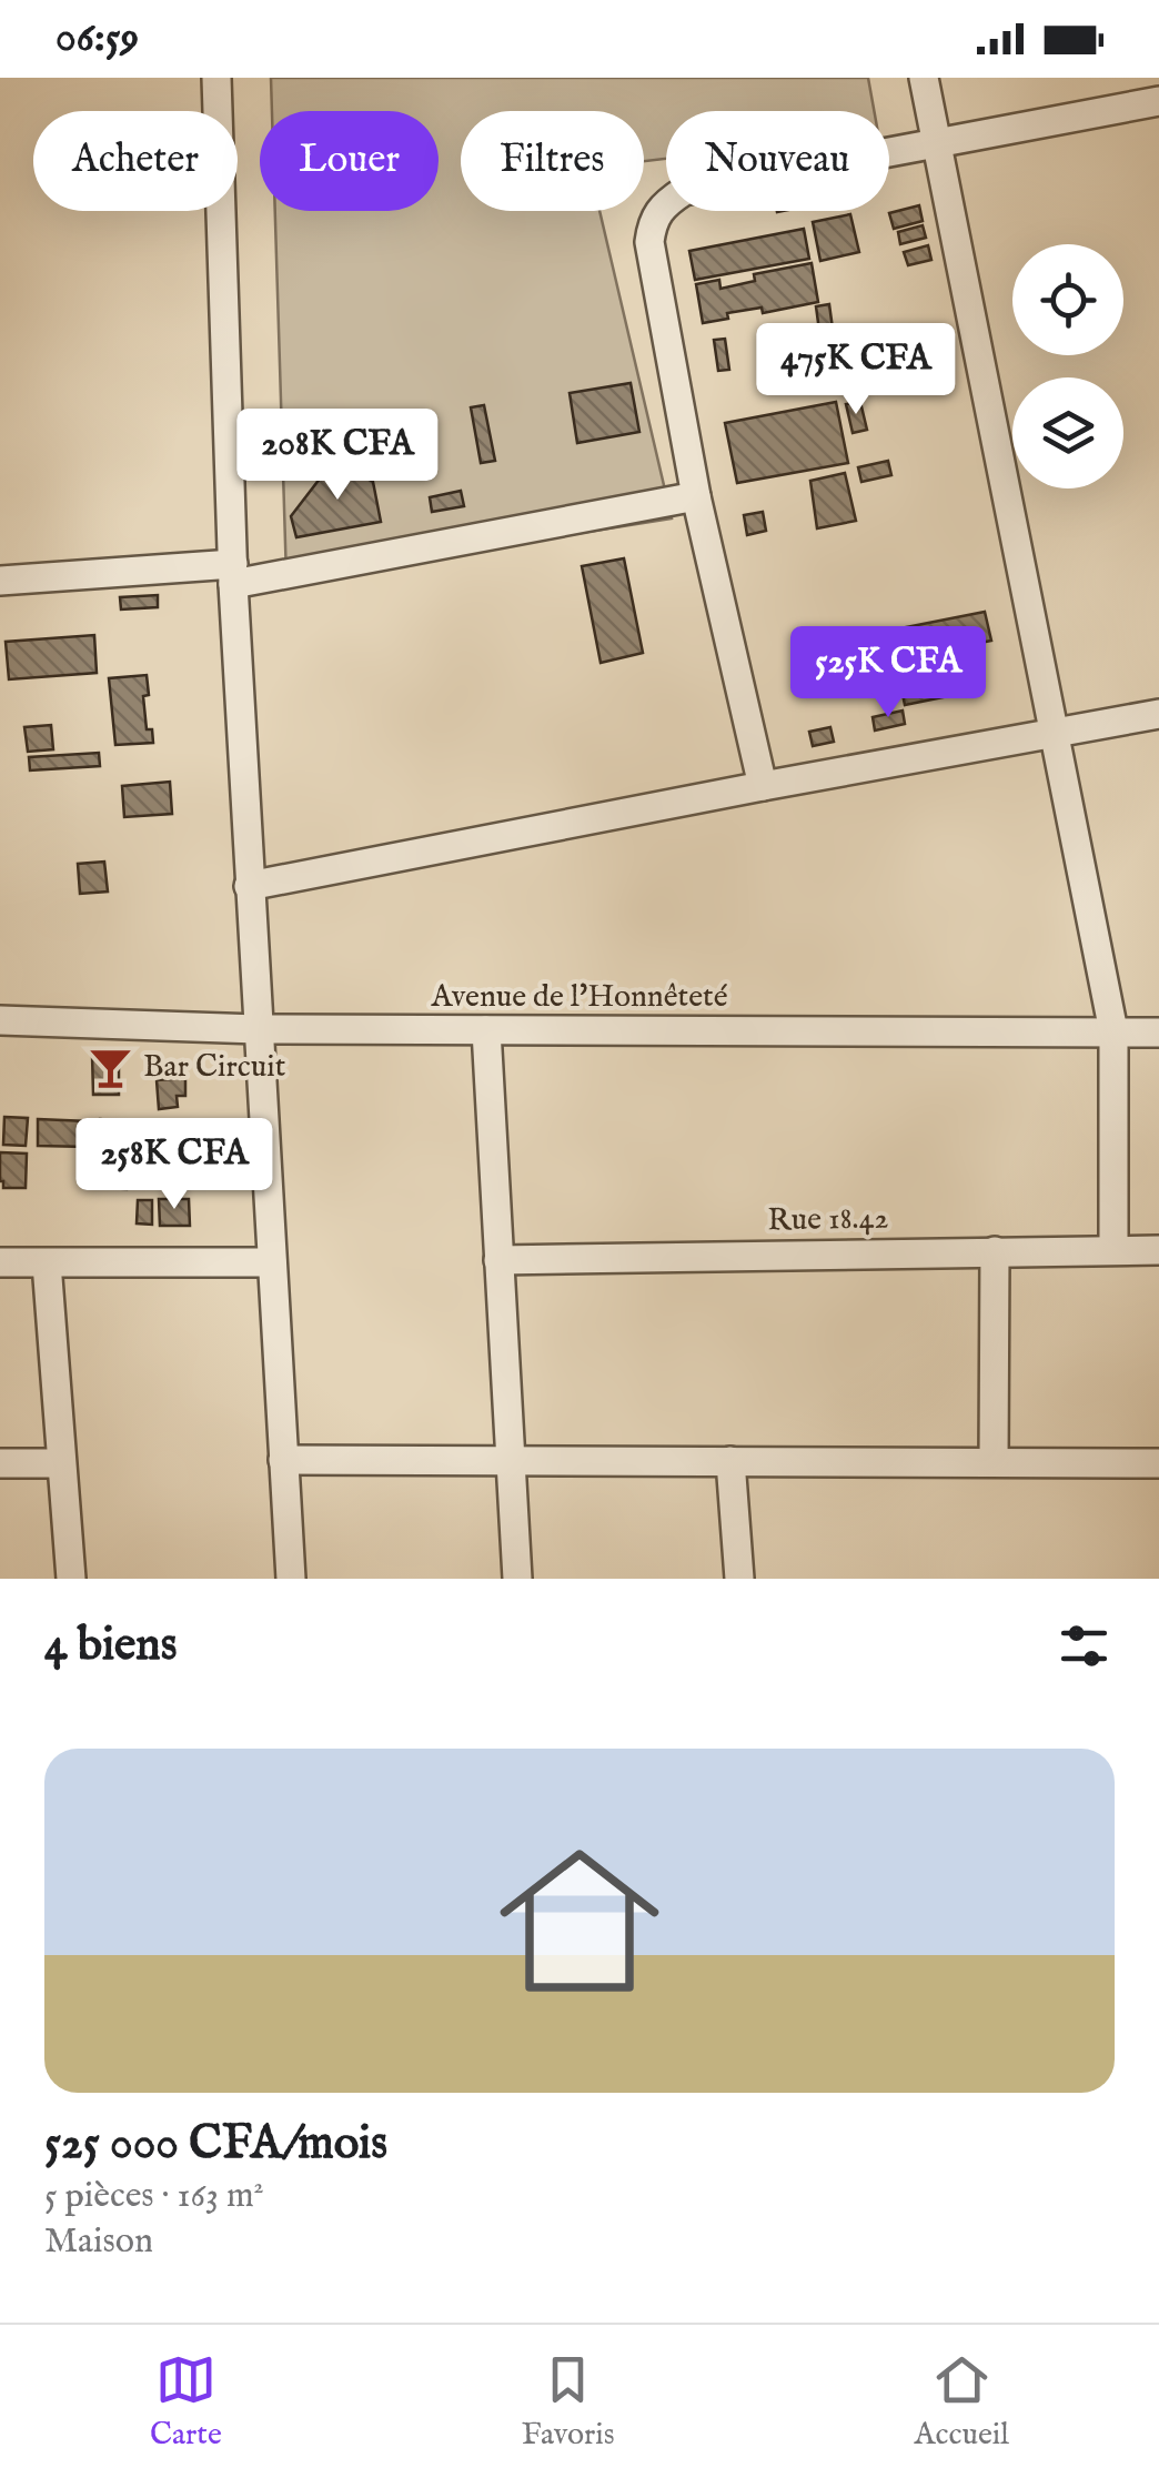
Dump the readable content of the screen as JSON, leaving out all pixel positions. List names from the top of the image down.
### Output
{
  "streets": {
    "street": ["Avenue de l'Honnêteté", "Rue 18.42"]
  },
  "places": {
    "bar": ["Bar Circuit"]
  },
  "page": {
    "status": "06:59",
    "chip": [
      "Acheter",
      "Louer",
      "Filtres",
      "Nouveau"
    ],
    "price": [
      "475K CFA",
      "208K CFA",
      "525K CFA",
      "258K CFA"
    ],
    "heading": "4 biens",
    "list": [
      {
        "name": "525 000 CFA/mois",
        "note": "5 pièces · 163 m² · Maison"
      }
    ],
    "tabs": ["Carte", "Favoris", "Accueil"]
  }
}
